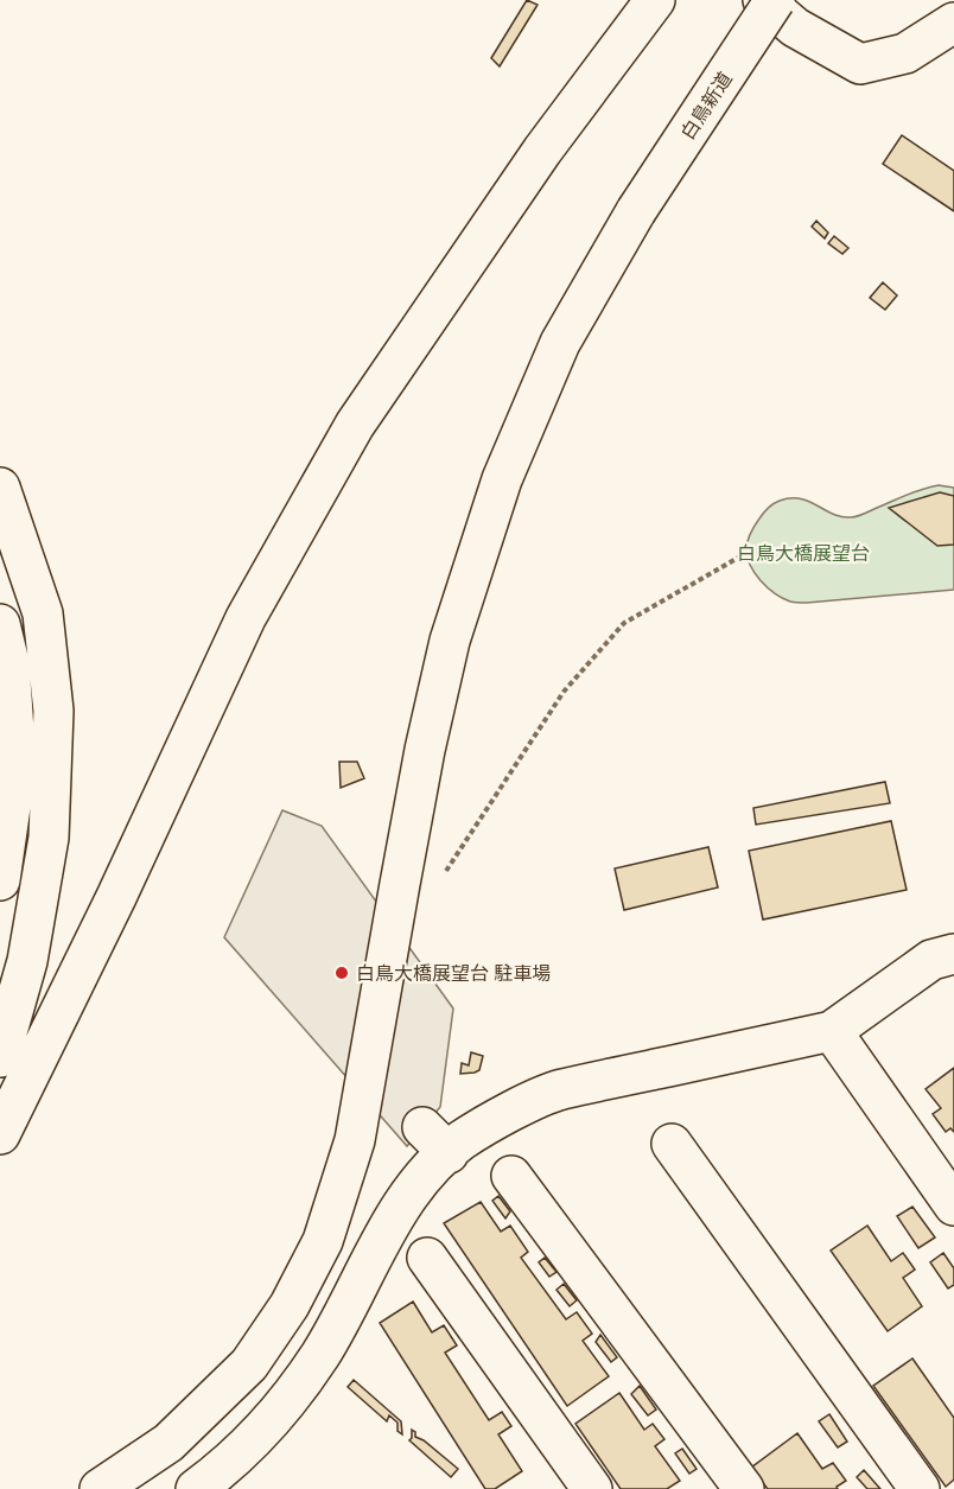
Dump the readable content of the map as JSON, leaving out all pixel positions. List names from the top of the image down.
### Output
{
  "streets": {
    "main road": ["白鳥新道"]
  },
  "parks": ["白鳥大橋展望台"],
  "places": ["白鳥大橋展望台 駐車場"]
}
